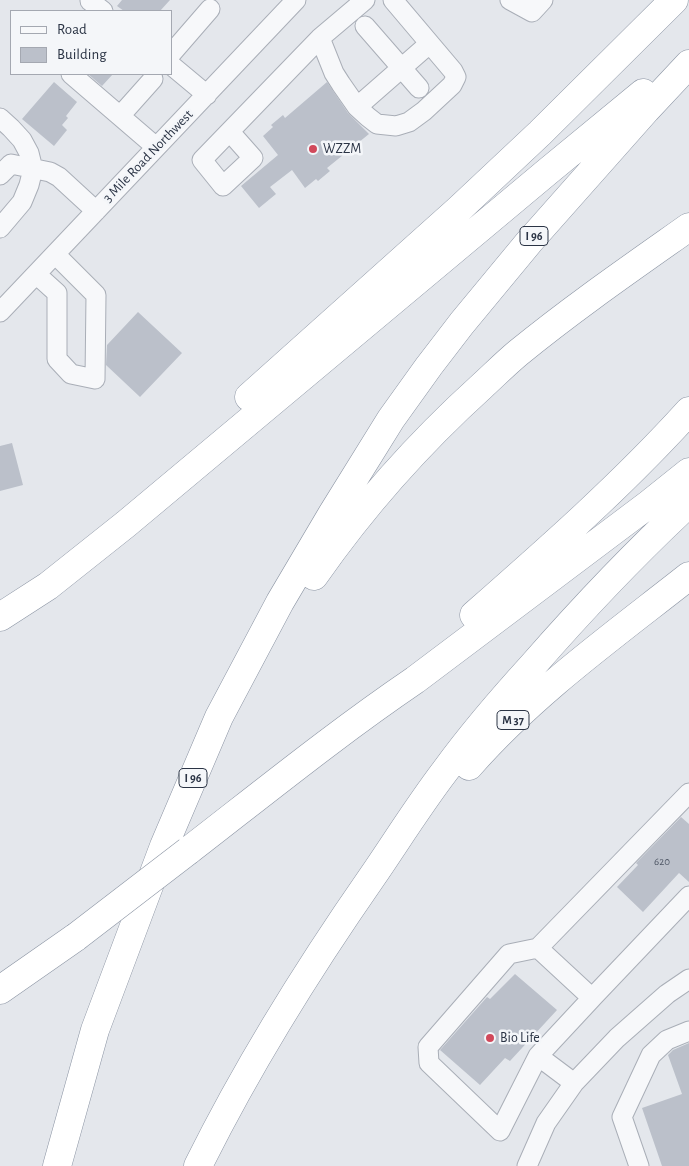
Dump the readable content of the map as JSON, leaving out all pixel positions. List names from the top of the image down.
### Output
{
  "streets": {
    "highway": ["I 96", "M 37"],
    "street": ["3 Mile Road Northwest"]
  },
  "places": ["WZZM", "Bio Life"],
  "house_numbers": ["620"],
  "legend": ["Road", "Building"]
}
